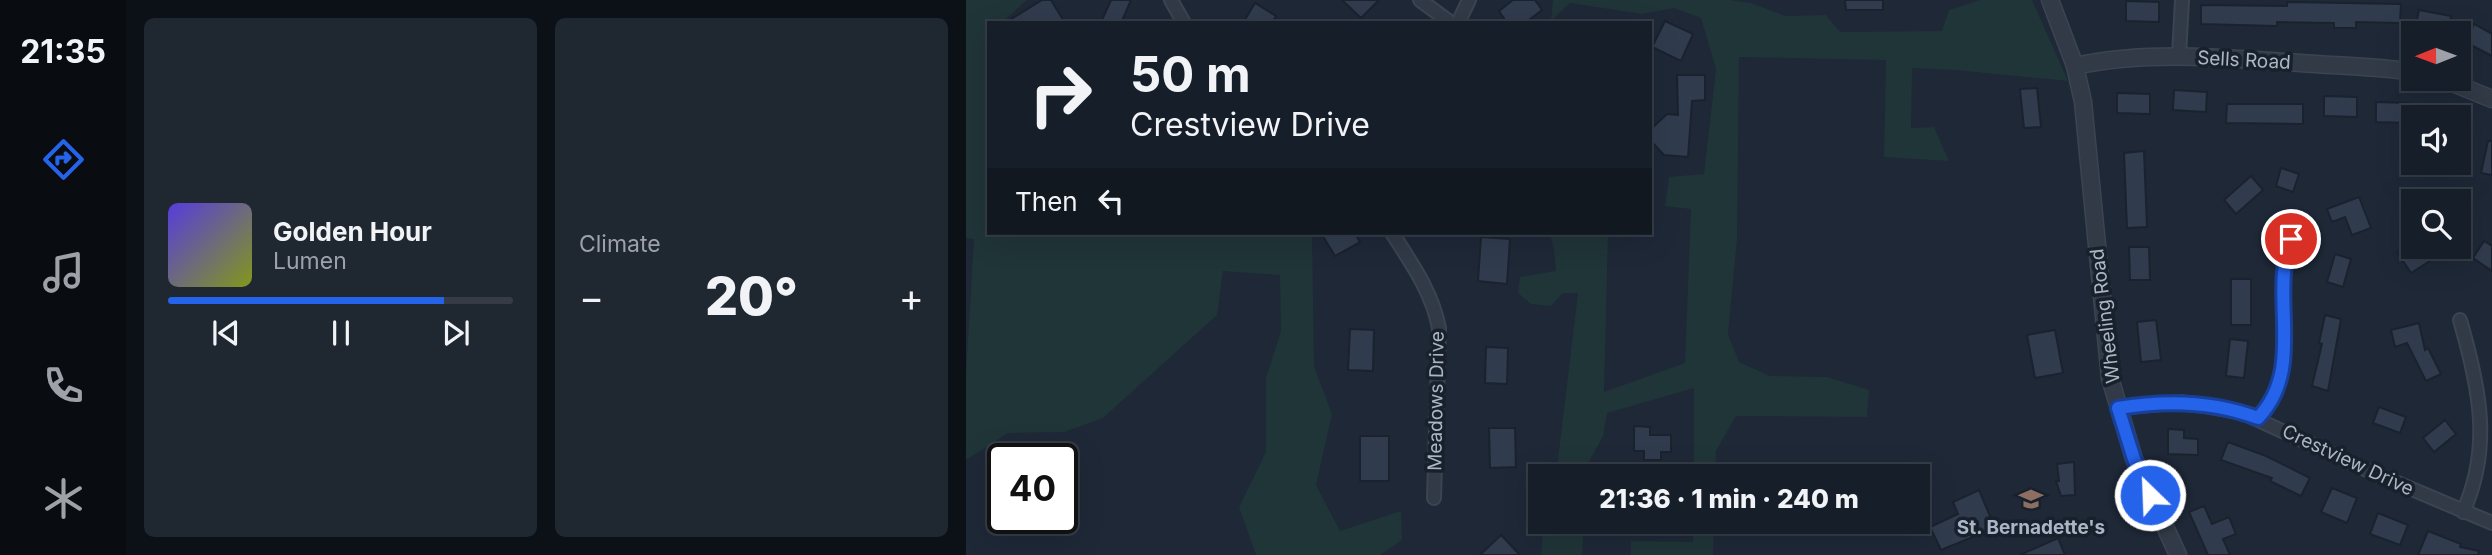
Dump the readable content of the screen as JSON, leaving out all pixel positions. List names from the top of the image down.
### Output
{
  "streets": {
    "street": [
      "Sells Road",
      "Wheeling Road",
      "Meadows Drive",
      "Crestview Drive"
    ]
  },
  "crossings": [
    ["Sells Road", "Wheeling Road"],
    ["Wheeling Road", "Crestview Drive"]
  ],
  "places": {
    "school or university": ["St. Bernadette's"]
  },
  "north": "left",
  "page": {
    "tabs": "21:35",
    "tile": "Climate",
    "turn": ["50 m", "Crestview Drive"],
    "then": "Then",
    "song": ["Golden Hour", "Lumen"],
    "heat": ["−", "20°", "+"],
    "limit": "40",
    "trip": "21:36 · 1 min · 240 m"
  }
}
